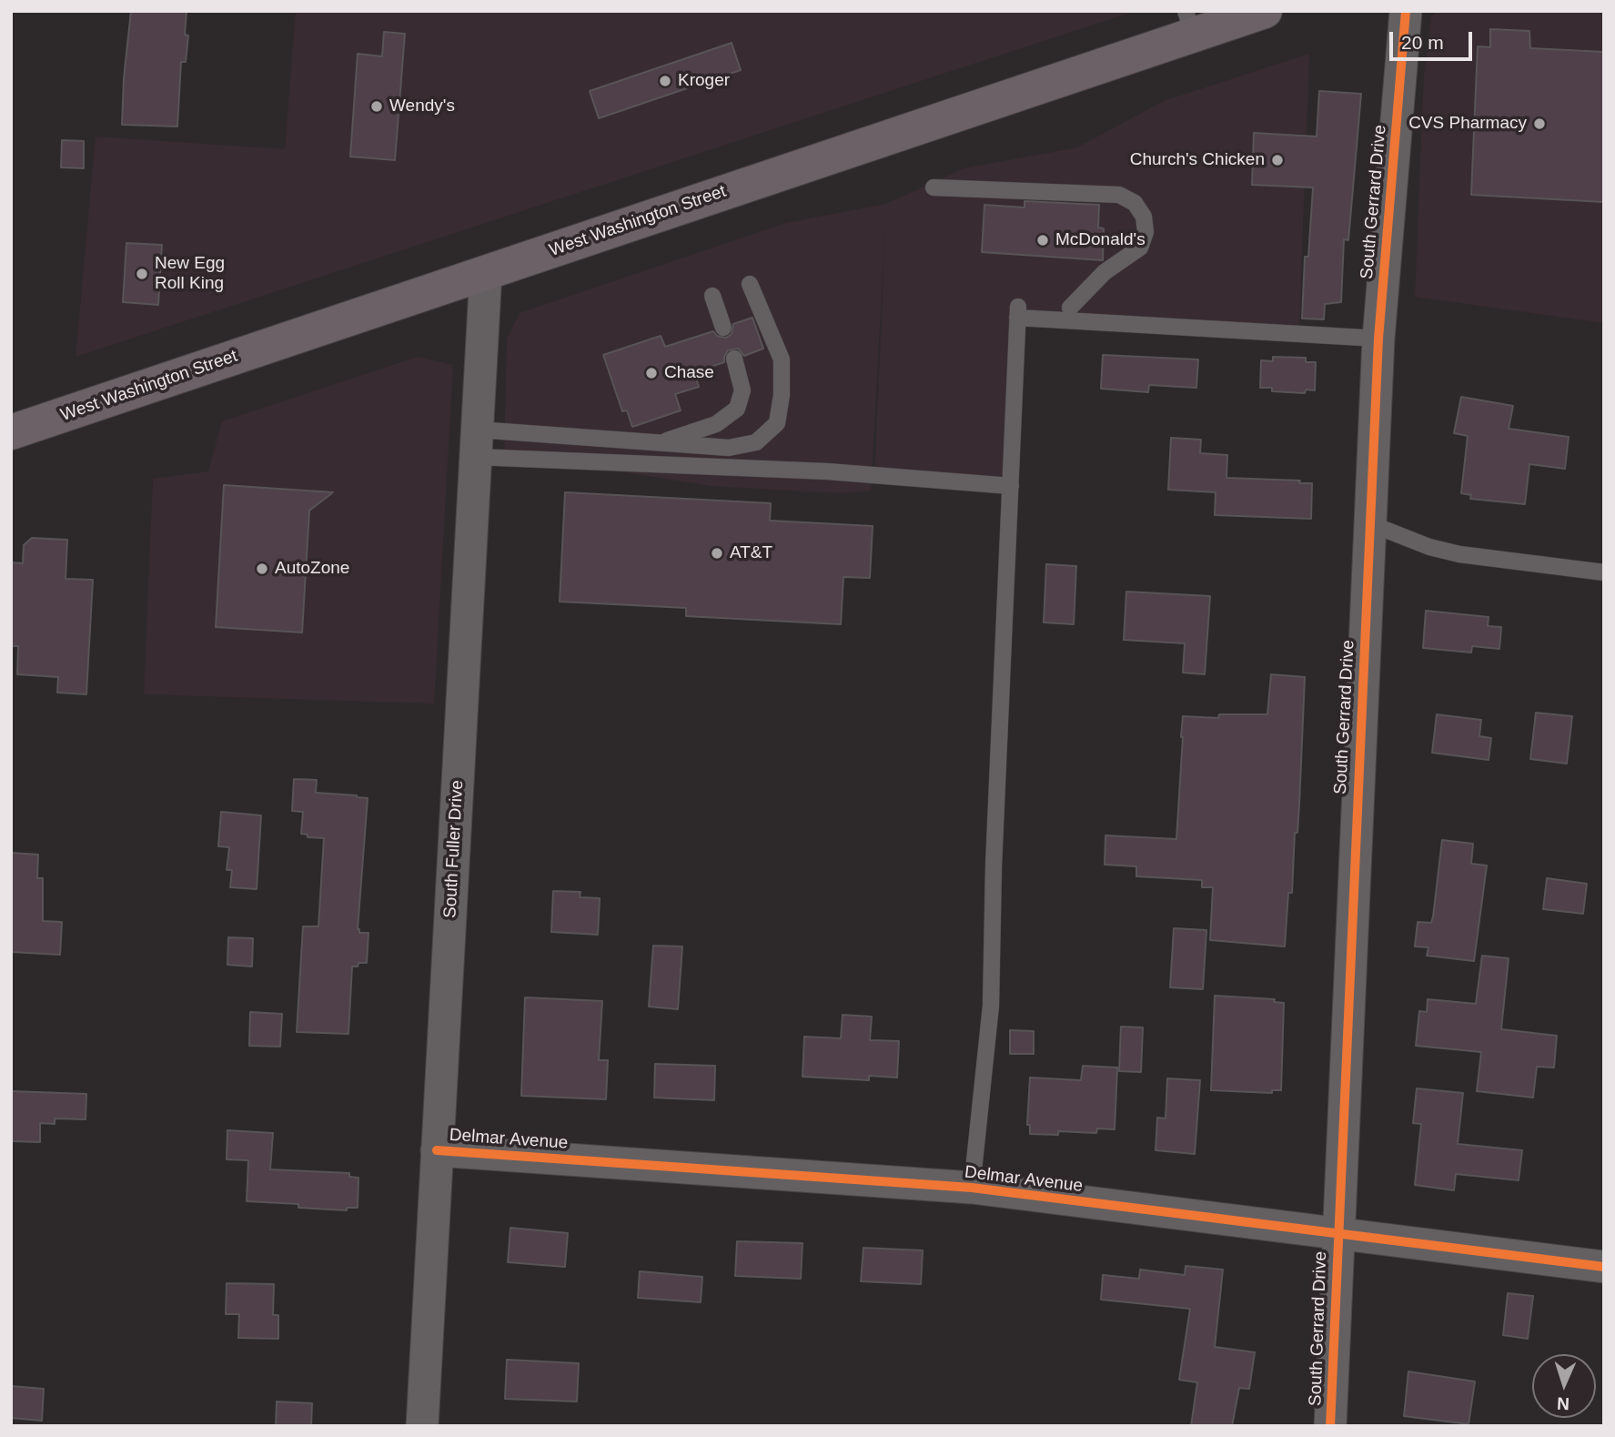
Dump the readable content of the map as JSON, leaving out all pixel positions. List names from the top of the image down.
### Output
{
  "streets": {
    "main road": ["West Washington Street"],
    "street": ["South Gerrard Drive", "South Fuller Drive", "Delmar Avenue"]
  },
  "crossings": [
    ["South Gerrard Drive", "Delmar Avenue"],
    ["West Washington Street", "South Fuller Drive"],
    ["South Fuller Drive", "Delmar Avenue"]
  ],
  "places": [
    "Kroger",
    "Wendy's",
    "CVS Pharmacy",
    "Church's Chicken",
    "McDonald's",
    "New Egg Roll King",
    "Chase",
    "AT&T",
    "AutoZone"
  ],
  "scale_bar": "20 m",
  "north": "bottom"
}
